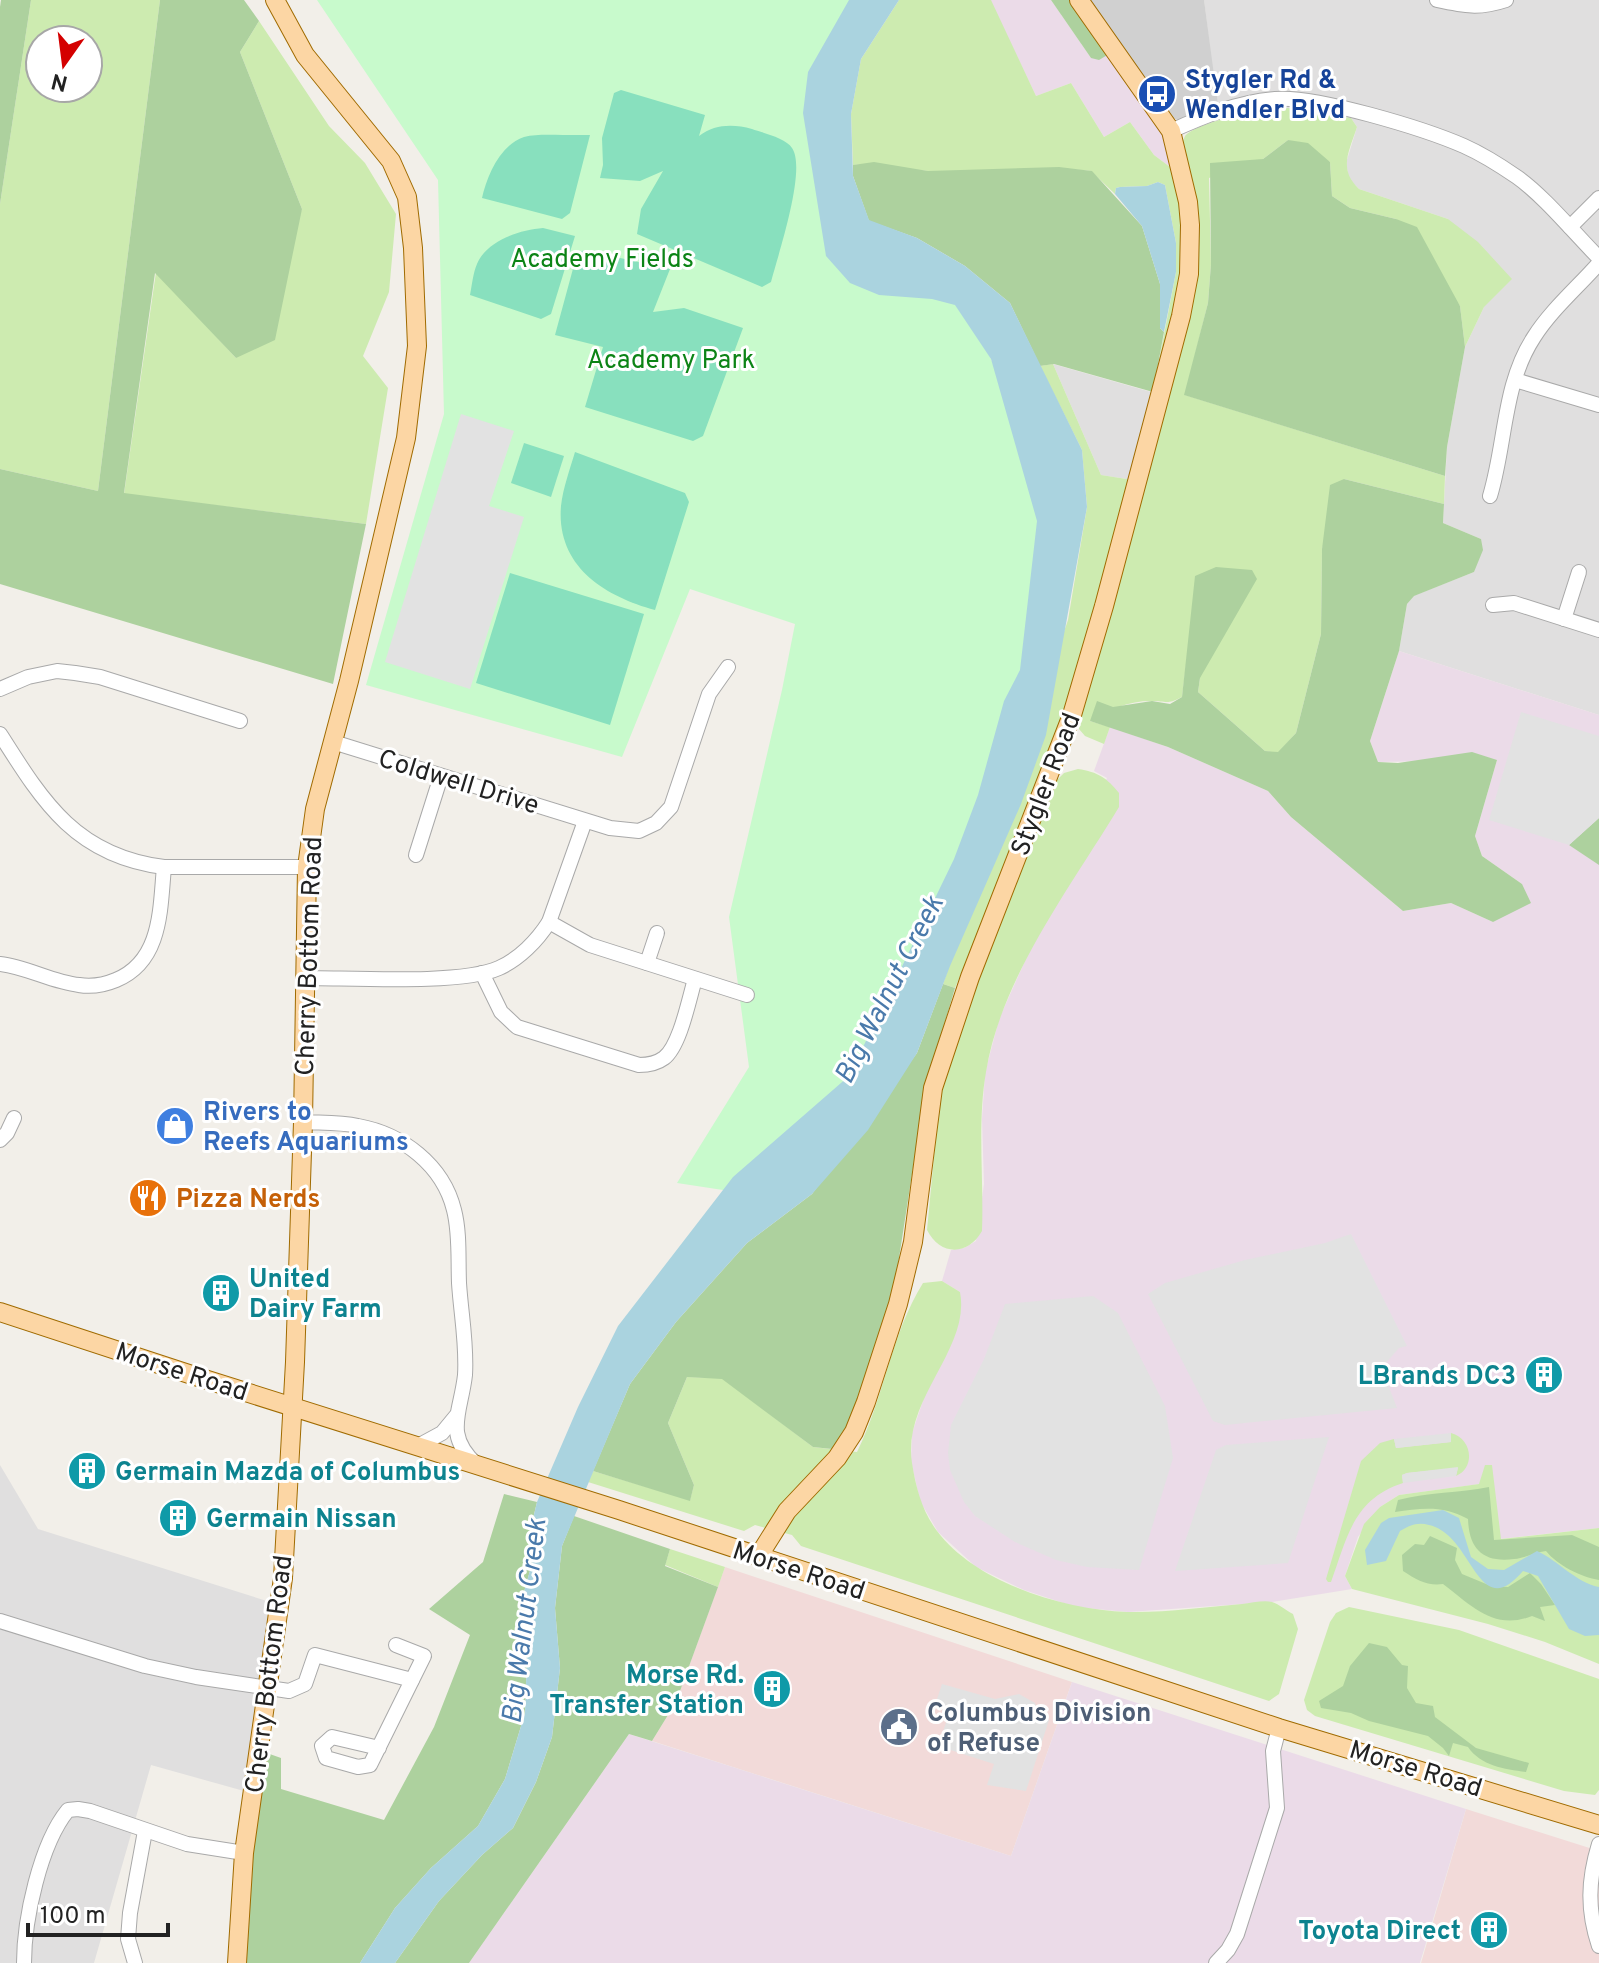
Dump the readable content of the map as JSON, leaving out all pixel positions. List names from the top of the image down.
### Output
{
  "streets": {
    "main road": ["Stygler Road", "Cherry Bottom Road", "Morse Road"],
    "street": ["Coldwell Drive"]
  },
  "crossings": [
    ["Coldwell Drive", "Cherry Bottom Road"],
    ["Stygler Road", "Morse Road"],
    ["Cherry Bottom Road", "Morse Road"]
  ],
  "water": ["Big Walnut Creek"],
  "parks": ["Academy Fields", "Academy Park"],
  "places": {
    "bus stop": ["Stygler Rd & Wendler Blvd"],
    "shop": ["Rivers to Reefs Aquariums"],
    "restaurant": ["Pizza Nerds"],
    "building": [
      "United Dairy Farm",
      "LBrands DC3",
      "Germain Mazda of Columbus",
      "Germain Nissan",
      "Morse Rd. Transfer Station",
      "Toyota Direct"
    ],
    "public building": ["Columbus Division of Refuse"]
  },
  "scale_bar": "100 m",
  "north": "bottom"
}
